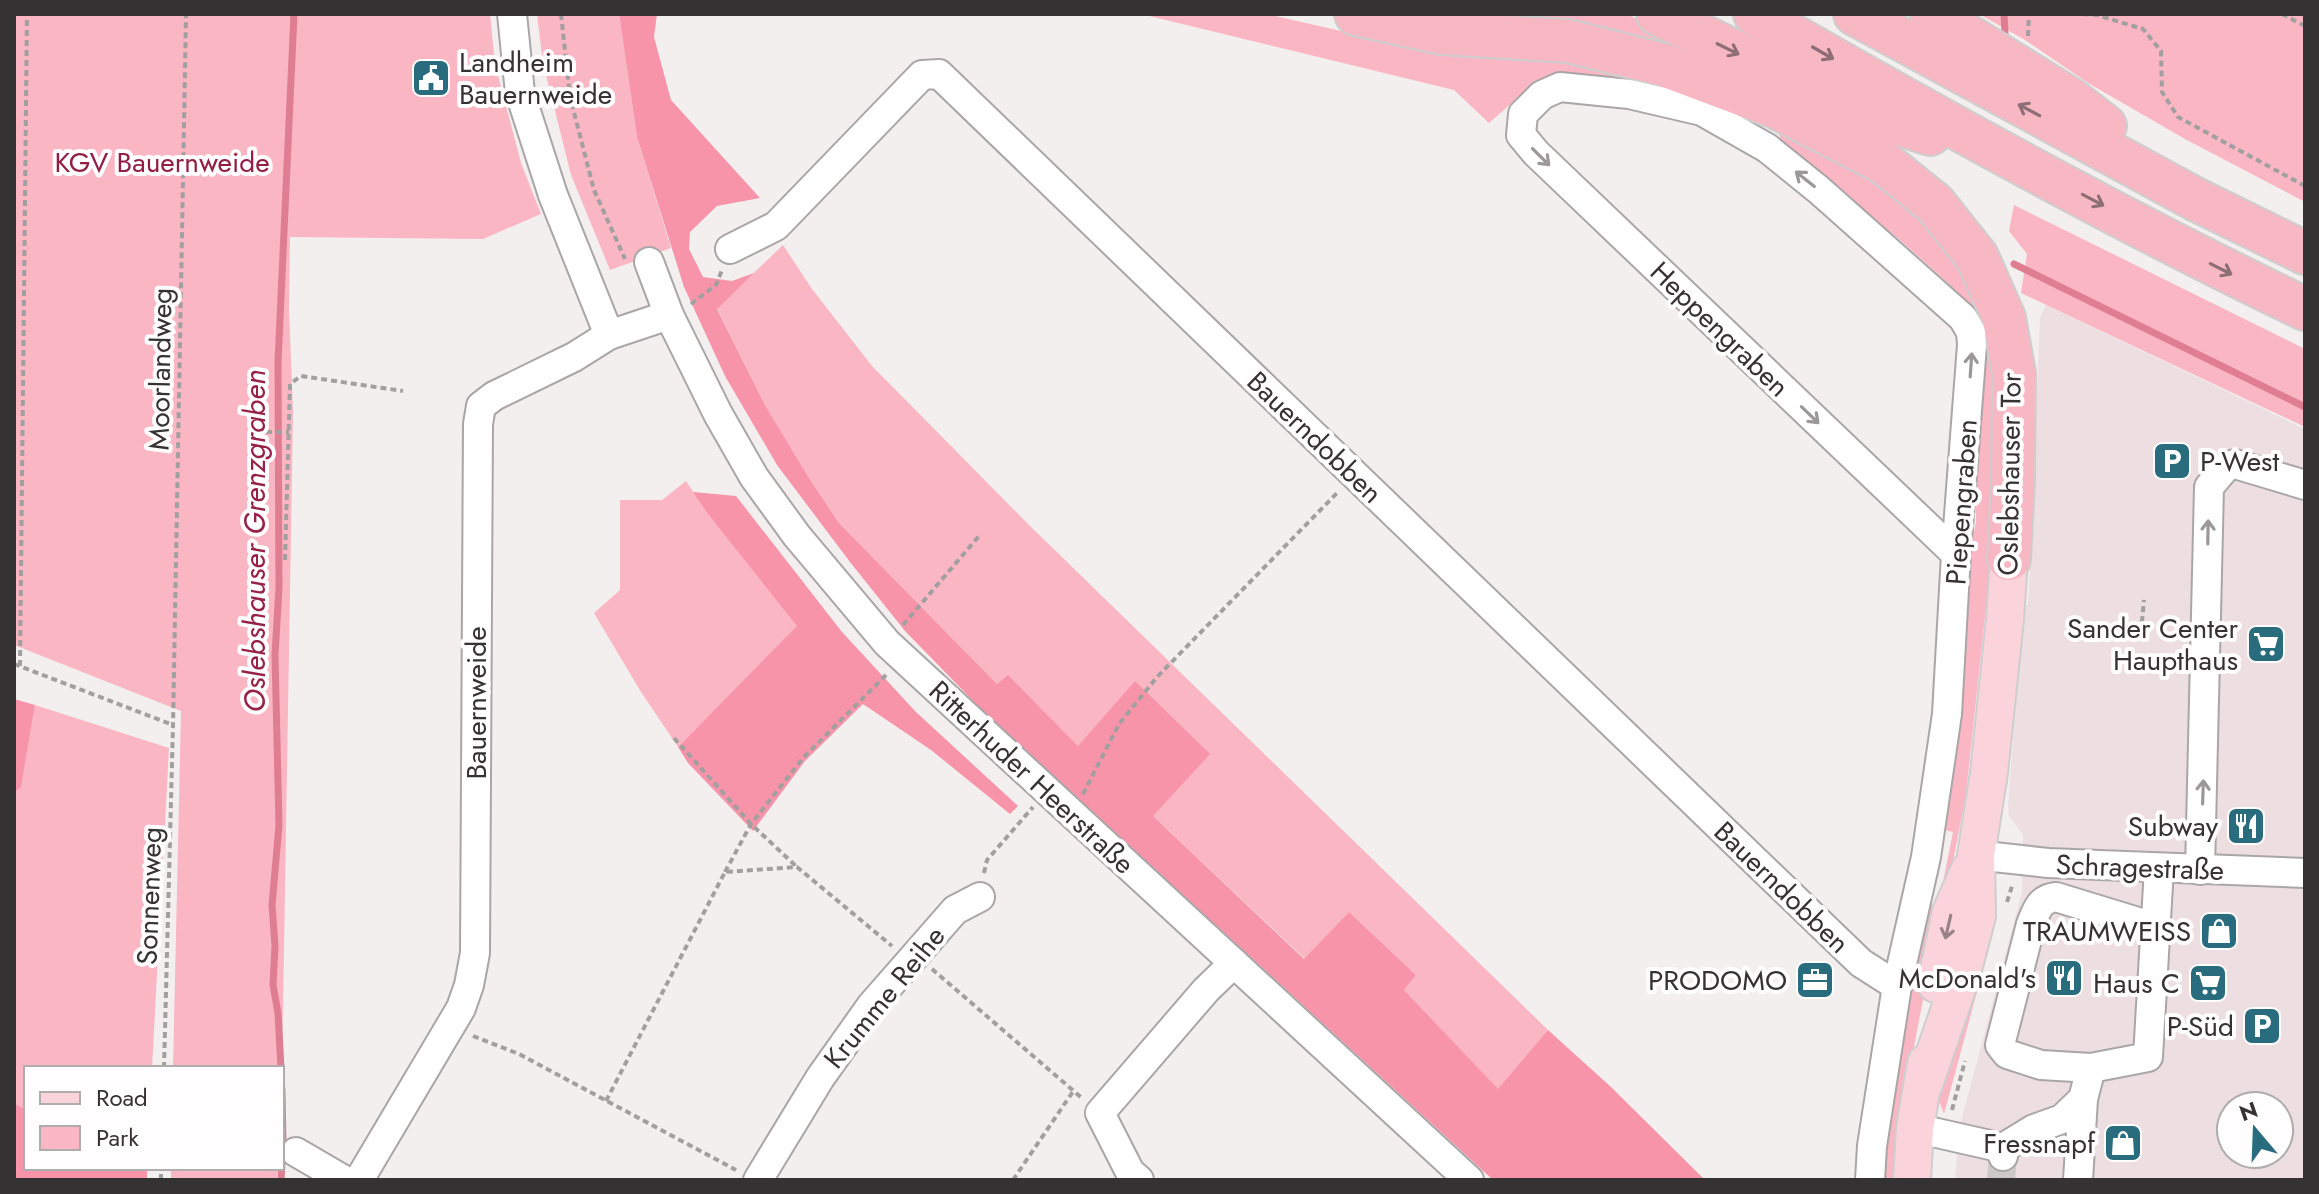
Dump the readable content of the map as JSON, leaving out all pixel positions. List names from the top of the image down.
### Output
{
  "streets": {
    "highway": ["Oslebshauser Tor"],
    "street": [
      "Heppengraben",
      "Bauerndobben",
      "Piepengraben",
      "Bauernweide",
      "Ritterhuder Heerstraße",
      "Schragestraße",
      "Krumme Reihe"
    ],
    "path": ["Moorlandweg", "Sonnenweg"]
  },
  "crossings": [
    ["Heppengraben", "Piepengraben"],
    ["Moorlandweg", "Sonnenweg"],
    ["Bauerndobben", "Piepengraben"],
    ["Oslebshauser Tor", "Schragestraße"],
    ["Bauernweide", "Ritterhuder Heerstraße"]
  ],
  "one_way": ["Heppengraben", "Piepengraben"],
  "water": ["Oslebshauser Grenzgraben"],
  "parks": ["KGV Bauernweide"],
  "places": {
    "public building": ["Landheim Bauernweide"],
    "parking": ["P-West", "P-Süd"],
    "supermarket": ["Sander Center Haupthaus", "Haus C"],
    "restaurant": ["Subway", "McDonald's"],
    "shop": ["TRAUMWEISS", "Fressnapf"],
    "office": ["PRODOMO"]
  },
  "legend": ["Road", "Park"],
  "north": "top"
}
